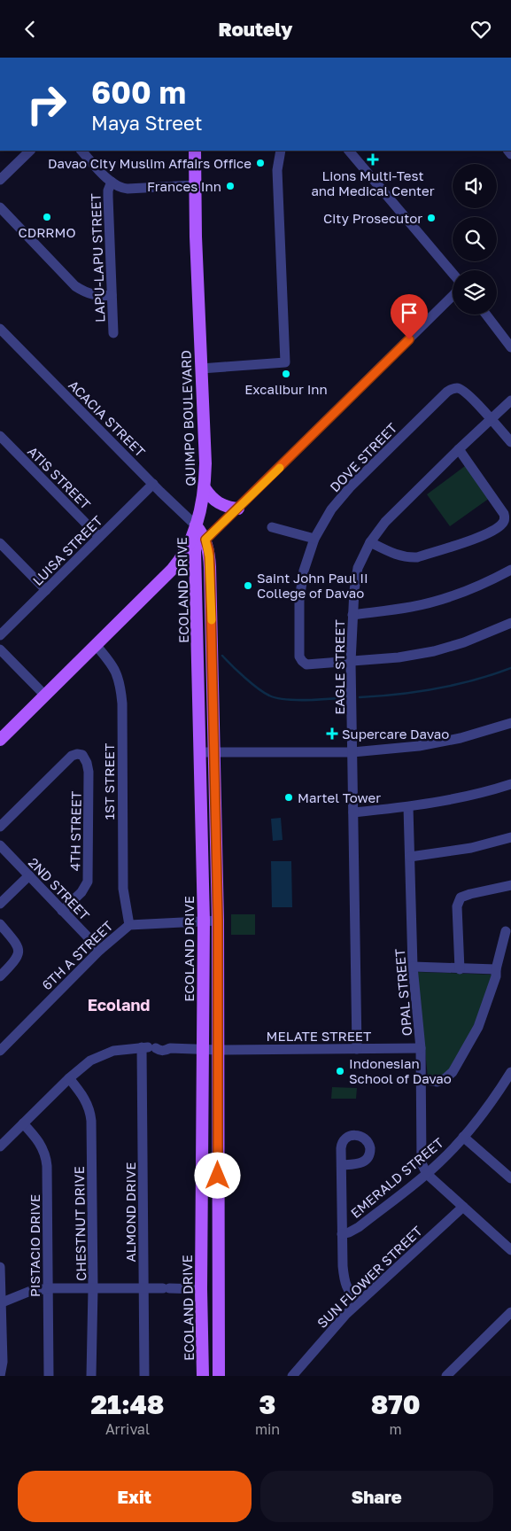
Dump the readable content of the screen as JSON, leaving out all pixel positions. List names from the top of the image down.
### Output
{
  "streets": {
    "main road": ["QUIMPO BOULEVARD", "ECOLAND DRIVE"],
    "street": [
      "LAPU-LAPU STREET",
      "ACACIA STREET",
      "DOVE STREET",
      "ATIS STREET",
      "LUISA STREET",
      "EAGLE STREET",
      "1ST STREET",
      "4TH STREET",
      "2ND STREET",
      "6TH A STREET",
      "OPAL STREET",
      "MELATE STREET",
      "EMERALD STREET",
      "ALMOND DRIVE",
      "CHESTNUT DRIVE",
      "PISTACIO DRIVE",
      "SUN FLOWER STREET"
    ]
  },
  "crossings": [
    ["ACACIA STREET", "QUIMPO BOULEVARD"],
    ["ACACIA STREET", "LUISA STREET"],
    ["ACACIA STREET", "ECOLAND DRIVE"],
    ["QUIMPO BOULEVARD", "ECOLAND DRIVE"],
    ["QUIMPO BOULEVARD", "1ST STREET"],
    ["DOVE STREET", "EAGLE STREET"],
    ["ATIS STREET", "LUISA STREET"],
    ["ECOLAND DRIVE", "6TH A STREET"],
    ["ECOLAND DRIVE", "MELATE STREET"],
    ["EAGLE STREET", "MELATE STREET"],
    ["1ST STREET", "6TH A STREET"],
    ["4TH STREET", "2ND STREET"],
    ["2ND STREET", "6TH A STREET"],
    ["OPAL STREET", "MELATE STREET"],
    ["OPAL STREET", "EMERALD STREET"],
    ["MELATE STREET", "ALMOND DRIVE"],
    ["MELATE STREET", "CHESTNUT DRIVE"],
    ["MELATE STREET", "PISTACIO DRIVE"]
  ],
  "districts": ["Ecoland"],
  "places": {
    "health": ["Lions Multi-Test and Medical Center", "Supercare Davao"],
    "other": [
      "Davao City Muslim Affairs Office",
      "Frances Inn",
      "CDRRMO",
      "City Prosecutor",
      "Excalibur Inn",
      "Saint John Paul II College of Davao",
      "Martel Tower",
      "Indonesian School of Davao"
    ]
  },
  "page": {
    "header": "Routely",
    "turn": ["600 m", "Maya Street"],
    "eta": [
      "21:48",
      "Arrival",
      "3",
      "min",
      "870",
      "m"
    ],
    "buttons": ["Exit", "Share"]
  }
}
